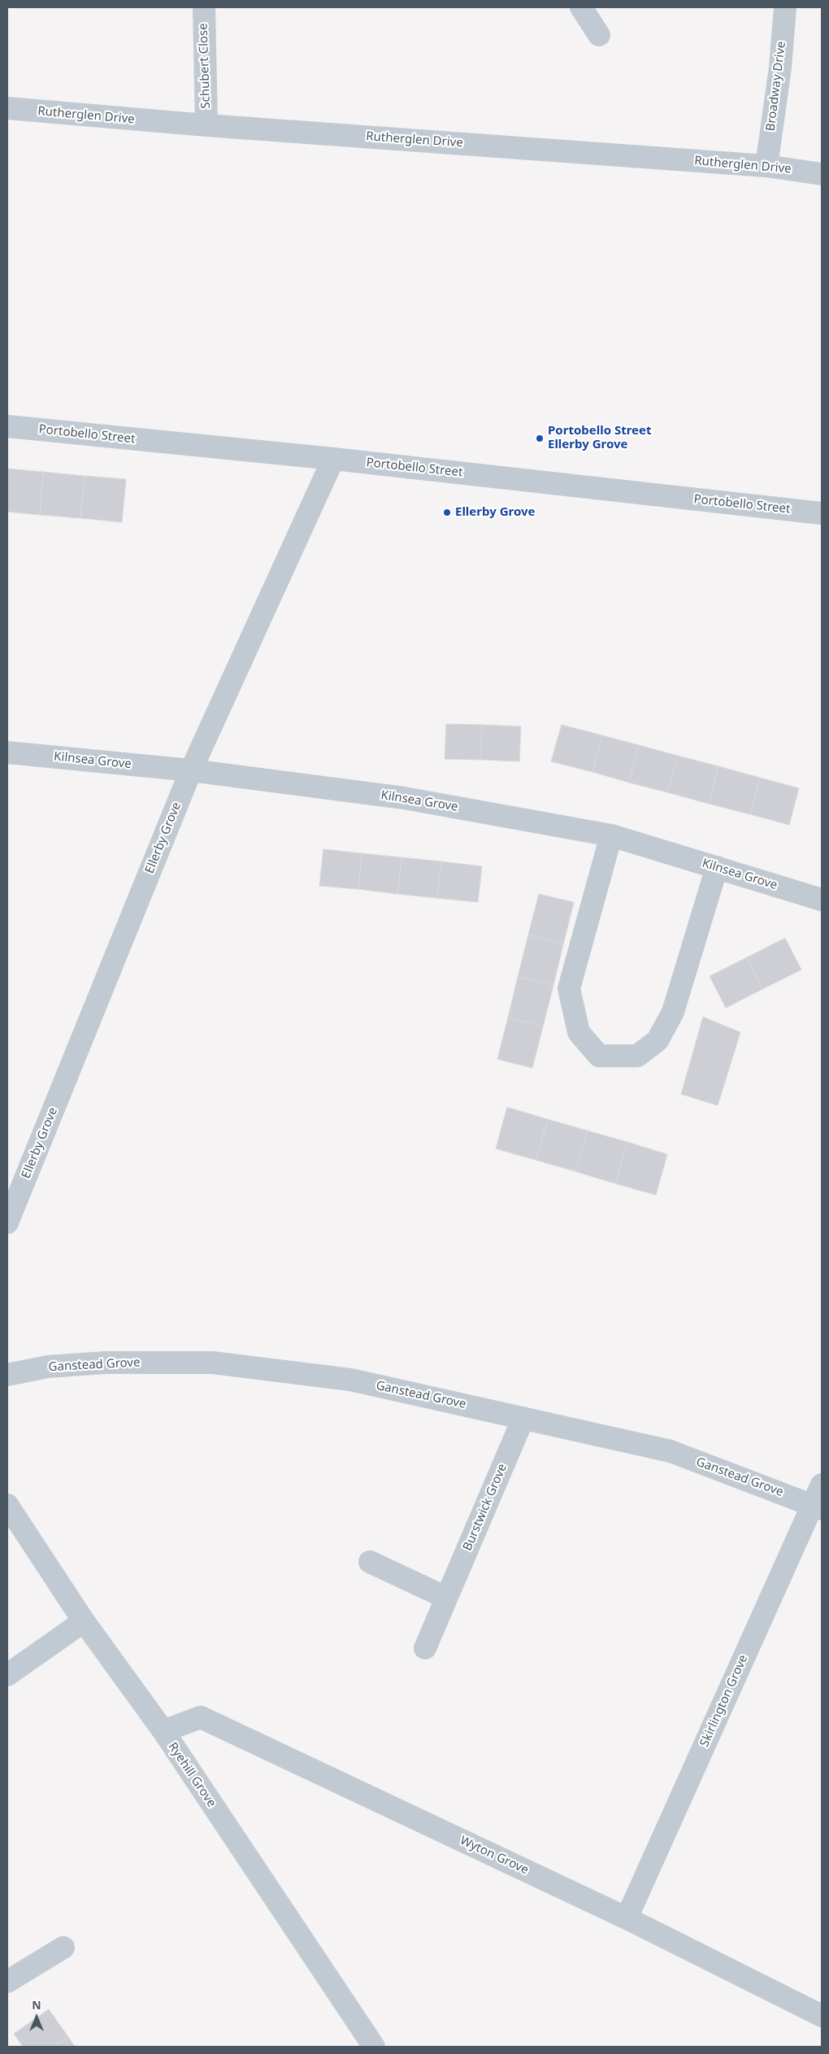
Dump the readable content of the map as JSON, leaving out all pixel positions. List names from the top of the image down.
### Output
{
  "streets": {
    "street": [
      "Schubert Close",
      "Broadway Drive",
      "Rutherglen Drive",
      "Portobello Street",
      "Kilnsea Grove",
      "Ellerby Grove",
      "Ganstead Grove",
      "Burstwick Grove",
      "Skirlington Grove",
      "Ryehill Grove",
      "Wyton Grove"
    ]
  },
  "crossings": [
    ["Schubert Close", "Rutherglen Drive"],
    ["Broadway Drive", "Rutherglen Drive"],
    ["Portobello Street", "Ellerby Grove"],
    ["Kilnsea Grove", "Ellerby Grove"],
    ["Ganstead Grove", "Burstwick Grove"],
    ["Ganstead Grove", "Skirlington Grove"],
    ["Skirlington Grove", "Wyton Grove"],
    ["Ryehill Grove", "Wyton Grove"]
  ],
  "places": ["Portobello Street Ellerby Grove", "Ellerby Grove"],
  "north": "top"
}
